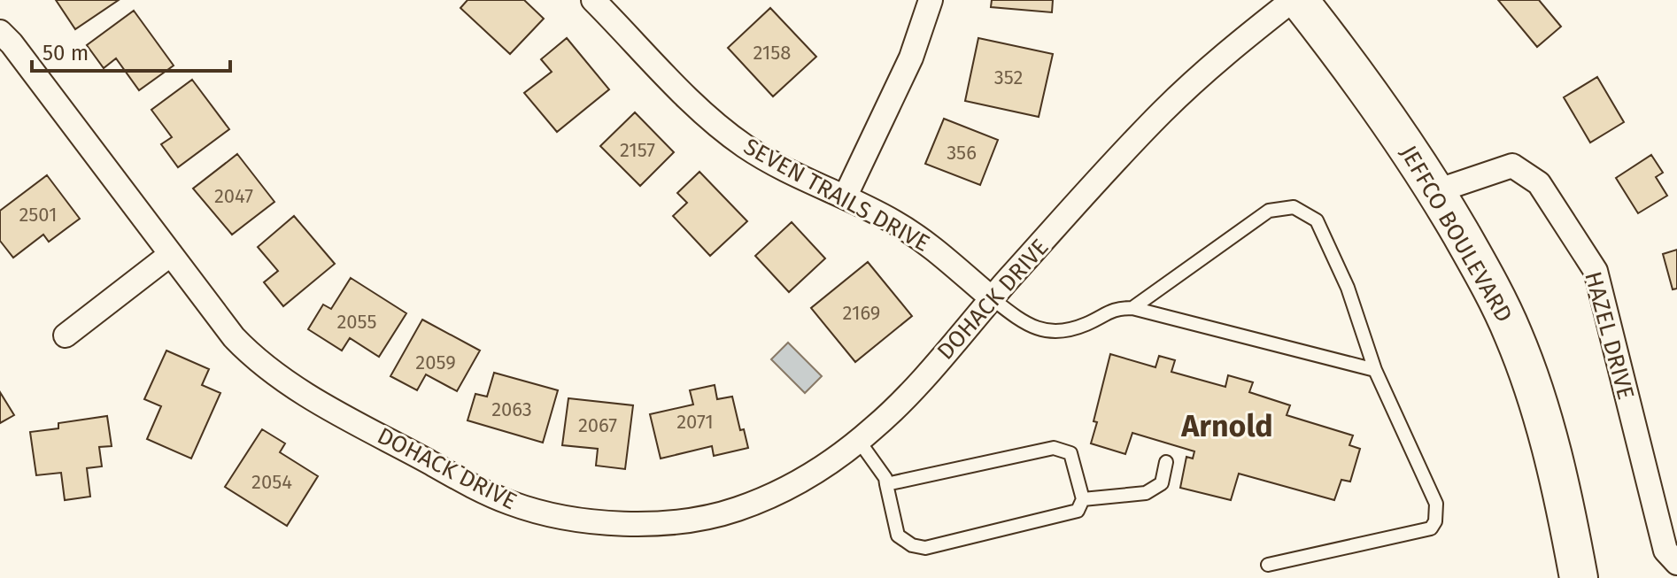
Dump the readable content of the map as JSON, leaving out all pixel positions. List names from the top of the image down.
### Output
{
  "streets": {
    "main road": ["JEFFCO BOULEVARD"],
    "street": ["SEVEN TRAILS DRIVE", "DOHACK DRIVE", "HAZEL DRIVE"]
  },
  "crossings": [
    ["SEVEN TRAILS DRIVE", "DOHACK DRIVE"],
    ["JEFFCO BOULEVARD", "HAZEL DRIVE"]
  ],
  "districts": ["Arnold"],
  "house_numbers": [
    "2158",
    "352",
    "2157",
    "356",
    "2047",
    "2501",
    "2169",
    "2055",
    "2059",
    "2063",
    "2071",
    "2067",
    "2054"
  ],
  "scale_bar": "50 m"
}
